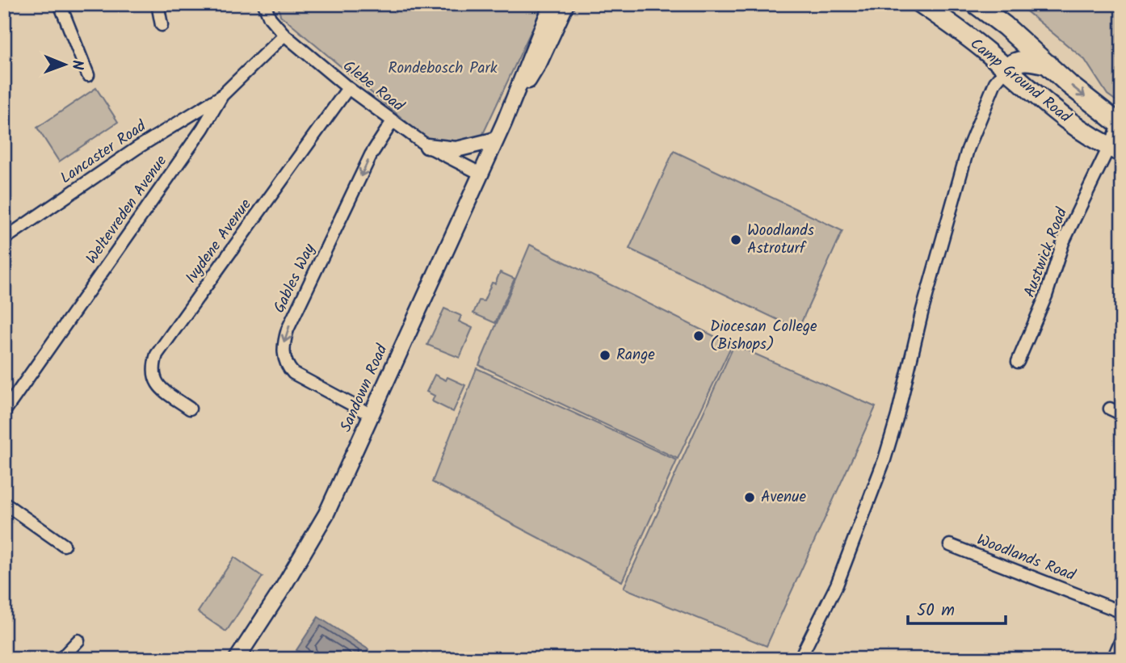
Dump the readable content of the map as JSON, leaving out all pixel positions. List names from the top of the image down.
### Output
{
  "streets": {
    "main road": ["Camp Ground Road"],
    "street": [
      "Glebe Road",
      "Lancaster Road",
      "Weltevreden Avenue",
      "Ivydene Avenue",
      "Austwick Road",
      "Gables Way",
      "Sandown Road",
      "Woodlands Road"
    ]
  },
  "crossings": [
    ["Camp Ground Road", "Austwick Road"],
    ["Glebe Road", "Weltevreden Avenue"],
    ["Glebe Road", "Ivydene Avenue"],
    ["Glebe Road", "Gables Way"],
    ["Glebe Road", "Sandown Road"],
    ["Lancaster Road", "Weltevreden Avenue"],
    ["Gables Way", "Sandown Road"]
  ],
  "parks": ["Rondebosch Park"],
  "places": [
    "Woodlands Astroturf",
    "Diocesan College (Bishops)",
    "Range",
    "Avenue"
  ],
  "scale_bar": "50 m",
  "north": "right"
}
